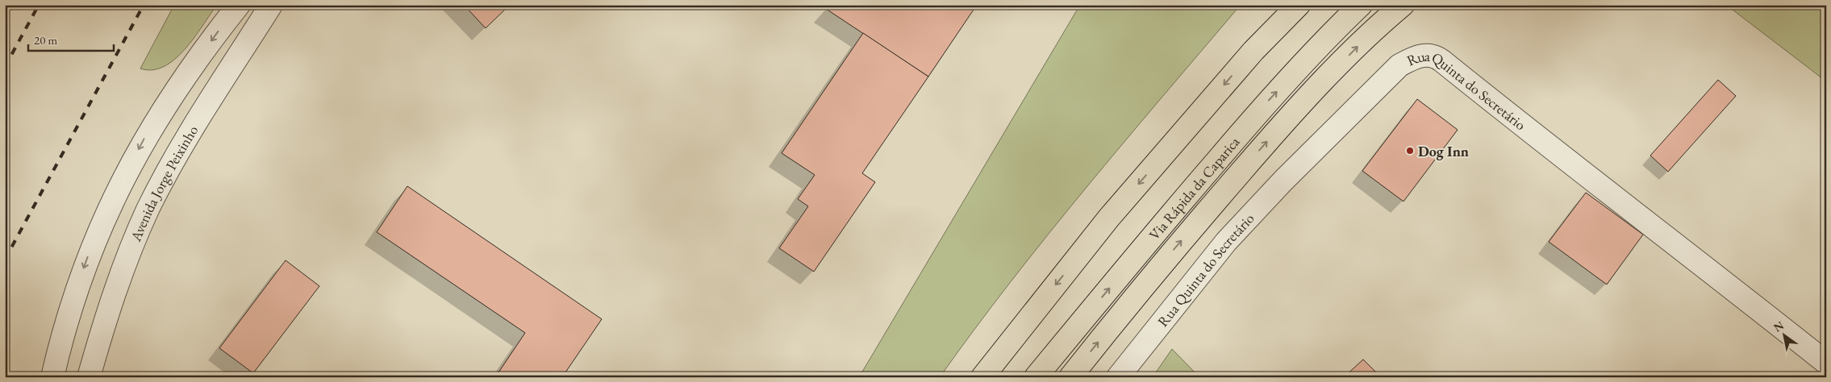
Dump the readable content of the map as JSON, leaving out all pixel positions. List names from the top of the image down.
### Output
{
  "streets": {
    "highway": ["Via Rápida da Caparica"],
    "street": ["Rua Quinta do Secretário", "Avenida Jorge Peixinho"]
  },
  "places": ["Dog Inn"],
  "scale_bar": "20 m",
  "north": "top left"
}
